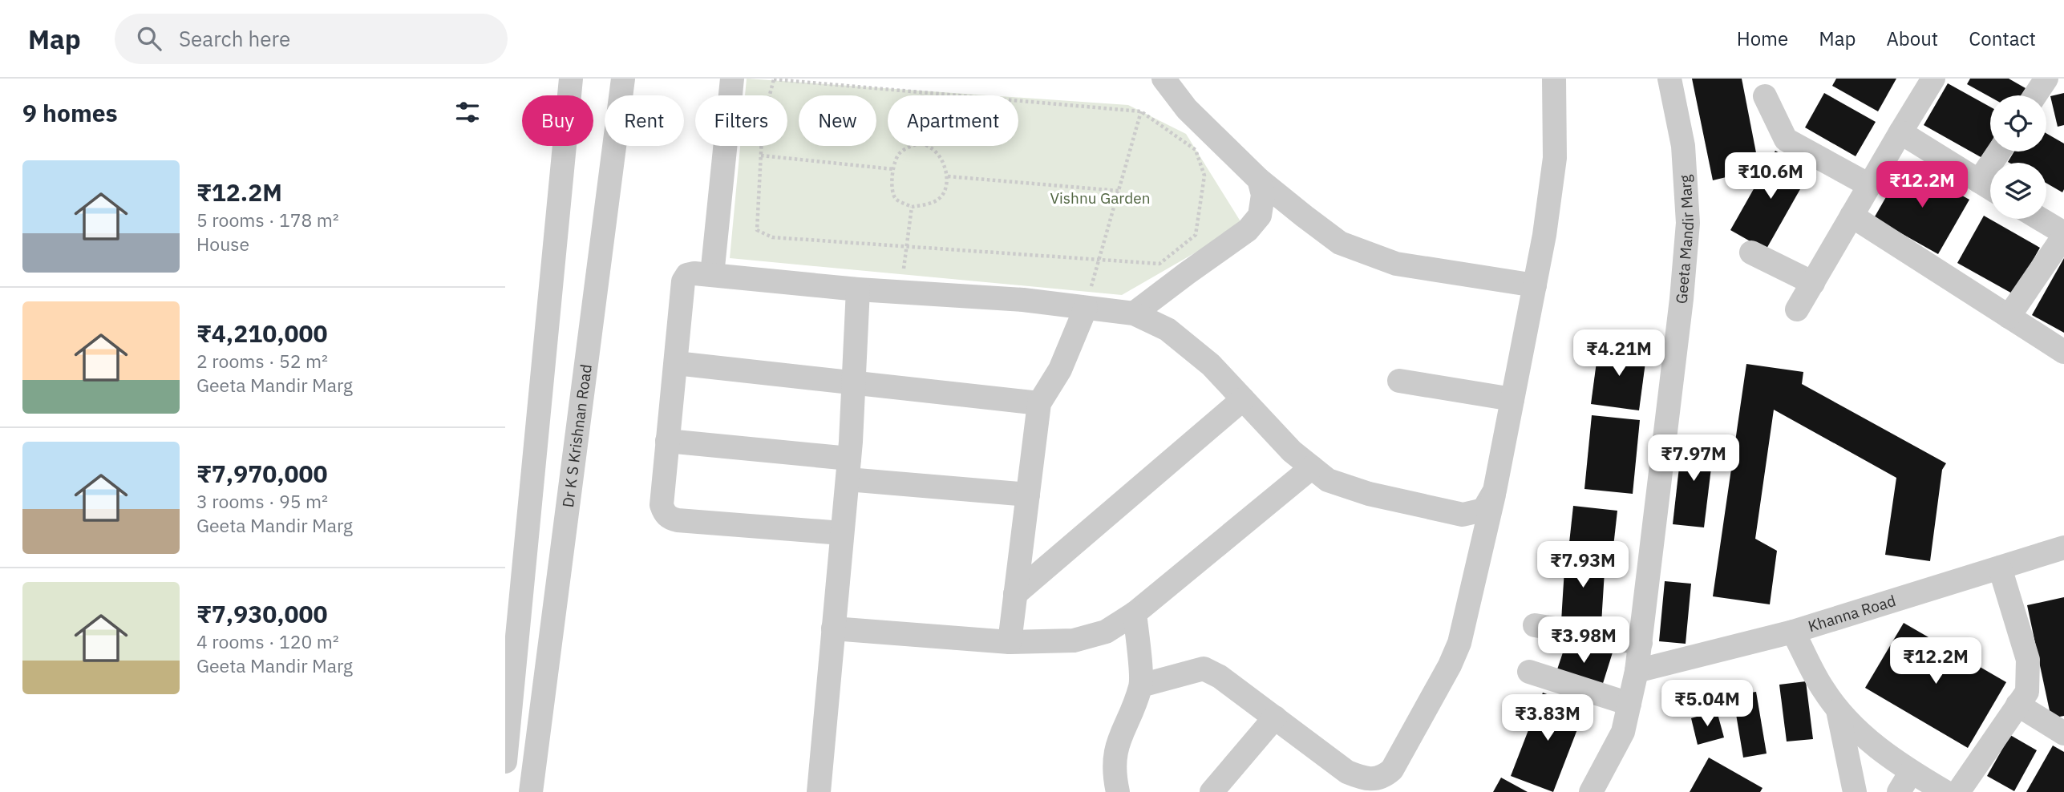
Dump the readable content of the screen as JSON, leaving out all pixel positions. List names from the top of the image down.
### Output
{
  "streets": {
    "street": ["Geeta Mandir Marg", "Dr K S Krishnan Road", "Khanna Road"]
  },
  "crossings": [
    ["Geeta Mandir Marg", "Khanna Road"]
  ],
  "parks": ["Vishnu Garden"],
  "page": {
    "header": "Map",
    "search": "Search here",
    "nav": [
      "Home",
      "Map",
      "About",
      "Contact"
    ],
    "heading": "9 homes",
    "chip": [
      "Buy",
      "Rent",
      "Filters",
      "New",
      "Apartment"
    ],
    "list": [
      {
        "name": "₹12.2M",
        "note": "5 rooms · 178 m² · House"
      },
      {
        "name": "₹4,210,000",
        "note": "2 rooms · 52 m² · Geeta Mandir Marg"
      },
      {
        "name": "₹7,970,000",
        "note": "3 rooms · 95 m² · Geeta Mandir Marg"
      },
      {
        "name": "₹7,930,000",
        "note": "4 rooms · 120 m² · Geeta Mandir Marg"
      }
    ],
    "price": [
      "₹10.6M",
      "₹12.2M",
      "₹4.21M",
      "₹7.97M",
      "₹7.93M",
      "₹3.98M",
      "₹12.2M",
      "₹5.04M",
      "₹3.83M"
    ]
  }
}
